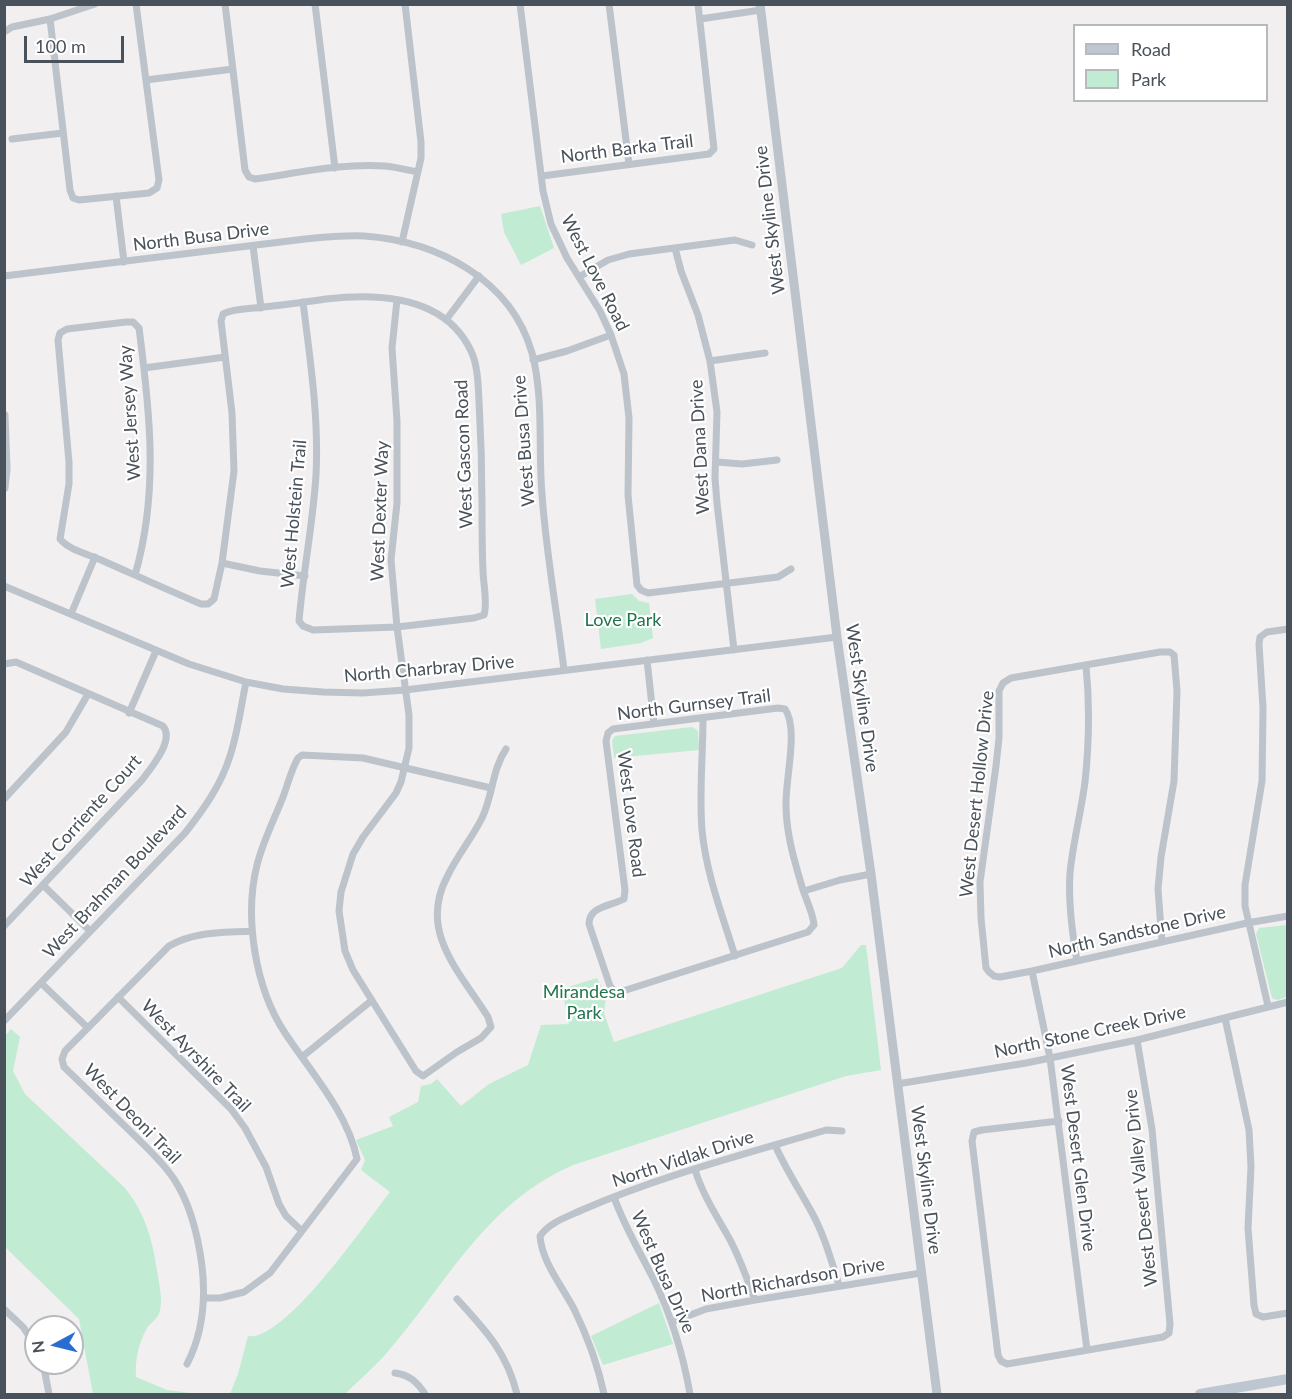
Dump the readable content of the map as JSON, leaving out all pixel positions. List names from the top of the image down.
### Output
{
  "streets": {
    "street": [
      "North Barka Trail",
      "West Skyline Drive",
      "North Busa Drive",
      "West Love Road",
      "West Jersey Way",
      "West Busa Drive",
      "West Dana Drive",
      "West Gascon Road",
      "West Dexter Way",
      "West Holstein Trail",
      "North Charbray Drive",
      "North Gurnsey Trail",
      "West Desert Hollow Drive",
      "West Corriente Court",
      "West Brahman Boulevard",
      "North Sandstone Drive",
      "North Stone Creek Drive",
      "West Ayrshire Trail",
      "West Deoni Trail",
      "West Desert Glen Drive",
      "North Vidlak Drive",
      "West Desert Valley Drive",
      "North Richardson Drive"
    ]
  },
  "crossings": [
    ["North Barka Trail", "West Love Road"],
    ["West Skyline Drive", "North Charbray Drive"],
    ["West Skyline Drive", "North Stone Creek Drive"],
    ["West Skyline Drive", "North Richardson Drive"],
    ["North Busa Drive", "West Busa Drive"],
    ["West Love Road", "West Dana Drive"],
    ["West Love Road", "North Gurnsey Trail"],
    ["West Busa Drive", "North Charbray Drive"],
    ["West Busa Drive", "North Vidlak Drive"],
    ["West Busa Drive", "North Richardson Drive"],
    ["West Dana Drive", "North Charbray Drive"],
    ["West Gascon Road", "West Dexter Way"],
    ["West Gascon Road", "West Holstein Trail"],
    ["West Dexter Way", "West Holstein Trail"],
    ["West Dexter Way", "North Charbray Drive"],
    ["North Charbray Drive", "West Brahman Boulevard"],
    ["West Desert Hollow Drive", "North Sandstone Drive"],
    ["North Sandstone Drive", "West Desert Glen Drive"],
    ["North Stone Creek Drive", "West Desert Glen Drive"],
    ["North Stone Creek Drive", "West Desert Valley Drive"],
    ["West Desert Glen Drive", "West Desert Valley Drive"]
  ],
  "parks": ["Love Park", "Mirandesa Park"],
  "legend": ["Road", "Park"],
  "scale_bar": "100 m",
  "north": "left"
}
